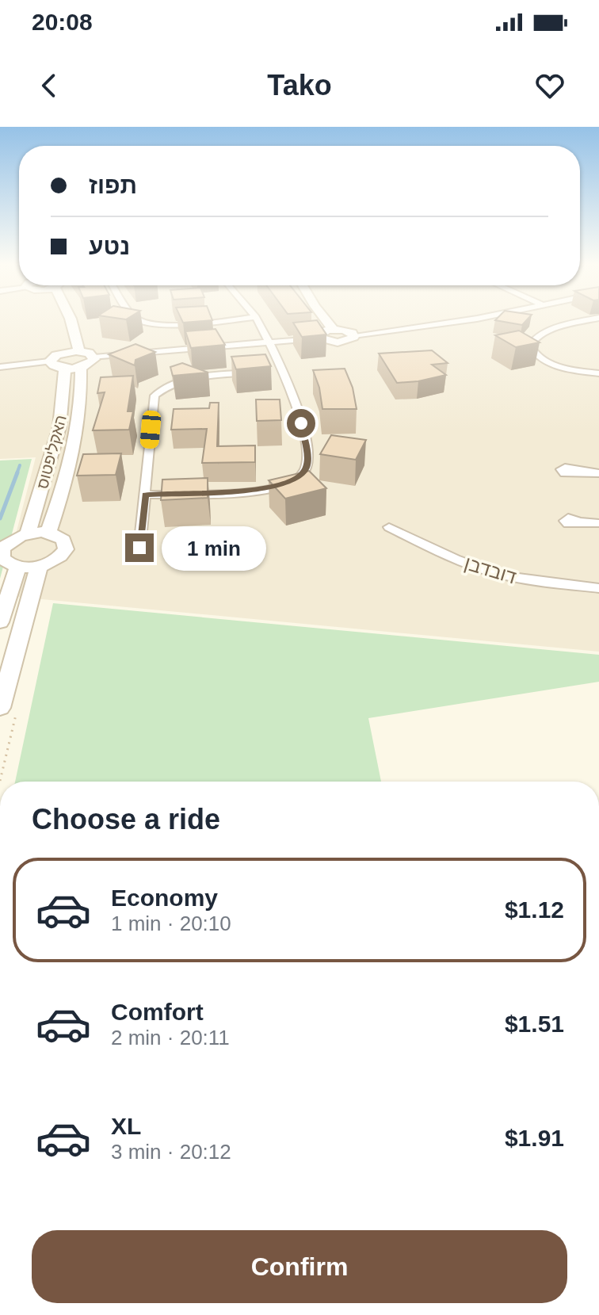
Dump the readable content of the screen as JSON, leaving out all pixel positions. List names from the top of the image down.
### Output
{
  "streets": {
    "main road": ["האקליפטוס"],
    "street": ["דובדבן"]
  },
  "page": {
    "status": "20:08",
    "header": "Tako",
    "banner": ["תפוז", "נטע"],
    "bubble": "1 min",
    "heading": "Choose a ride",
    "list": [
      {
        "name": "Economy",
        "note": "1 min · 20:10",
        "value": "$1.12"
      },
      {
        "name": "Comfort",
        "note": "2 min · 20:11",
        "value": "$1.51"
      },
      {
        "name": "XL",
        "note": "3 min · 20:12",
        "value": "$1.91"
      }
    ],
    "buttons": "Confirm"
  }
}
